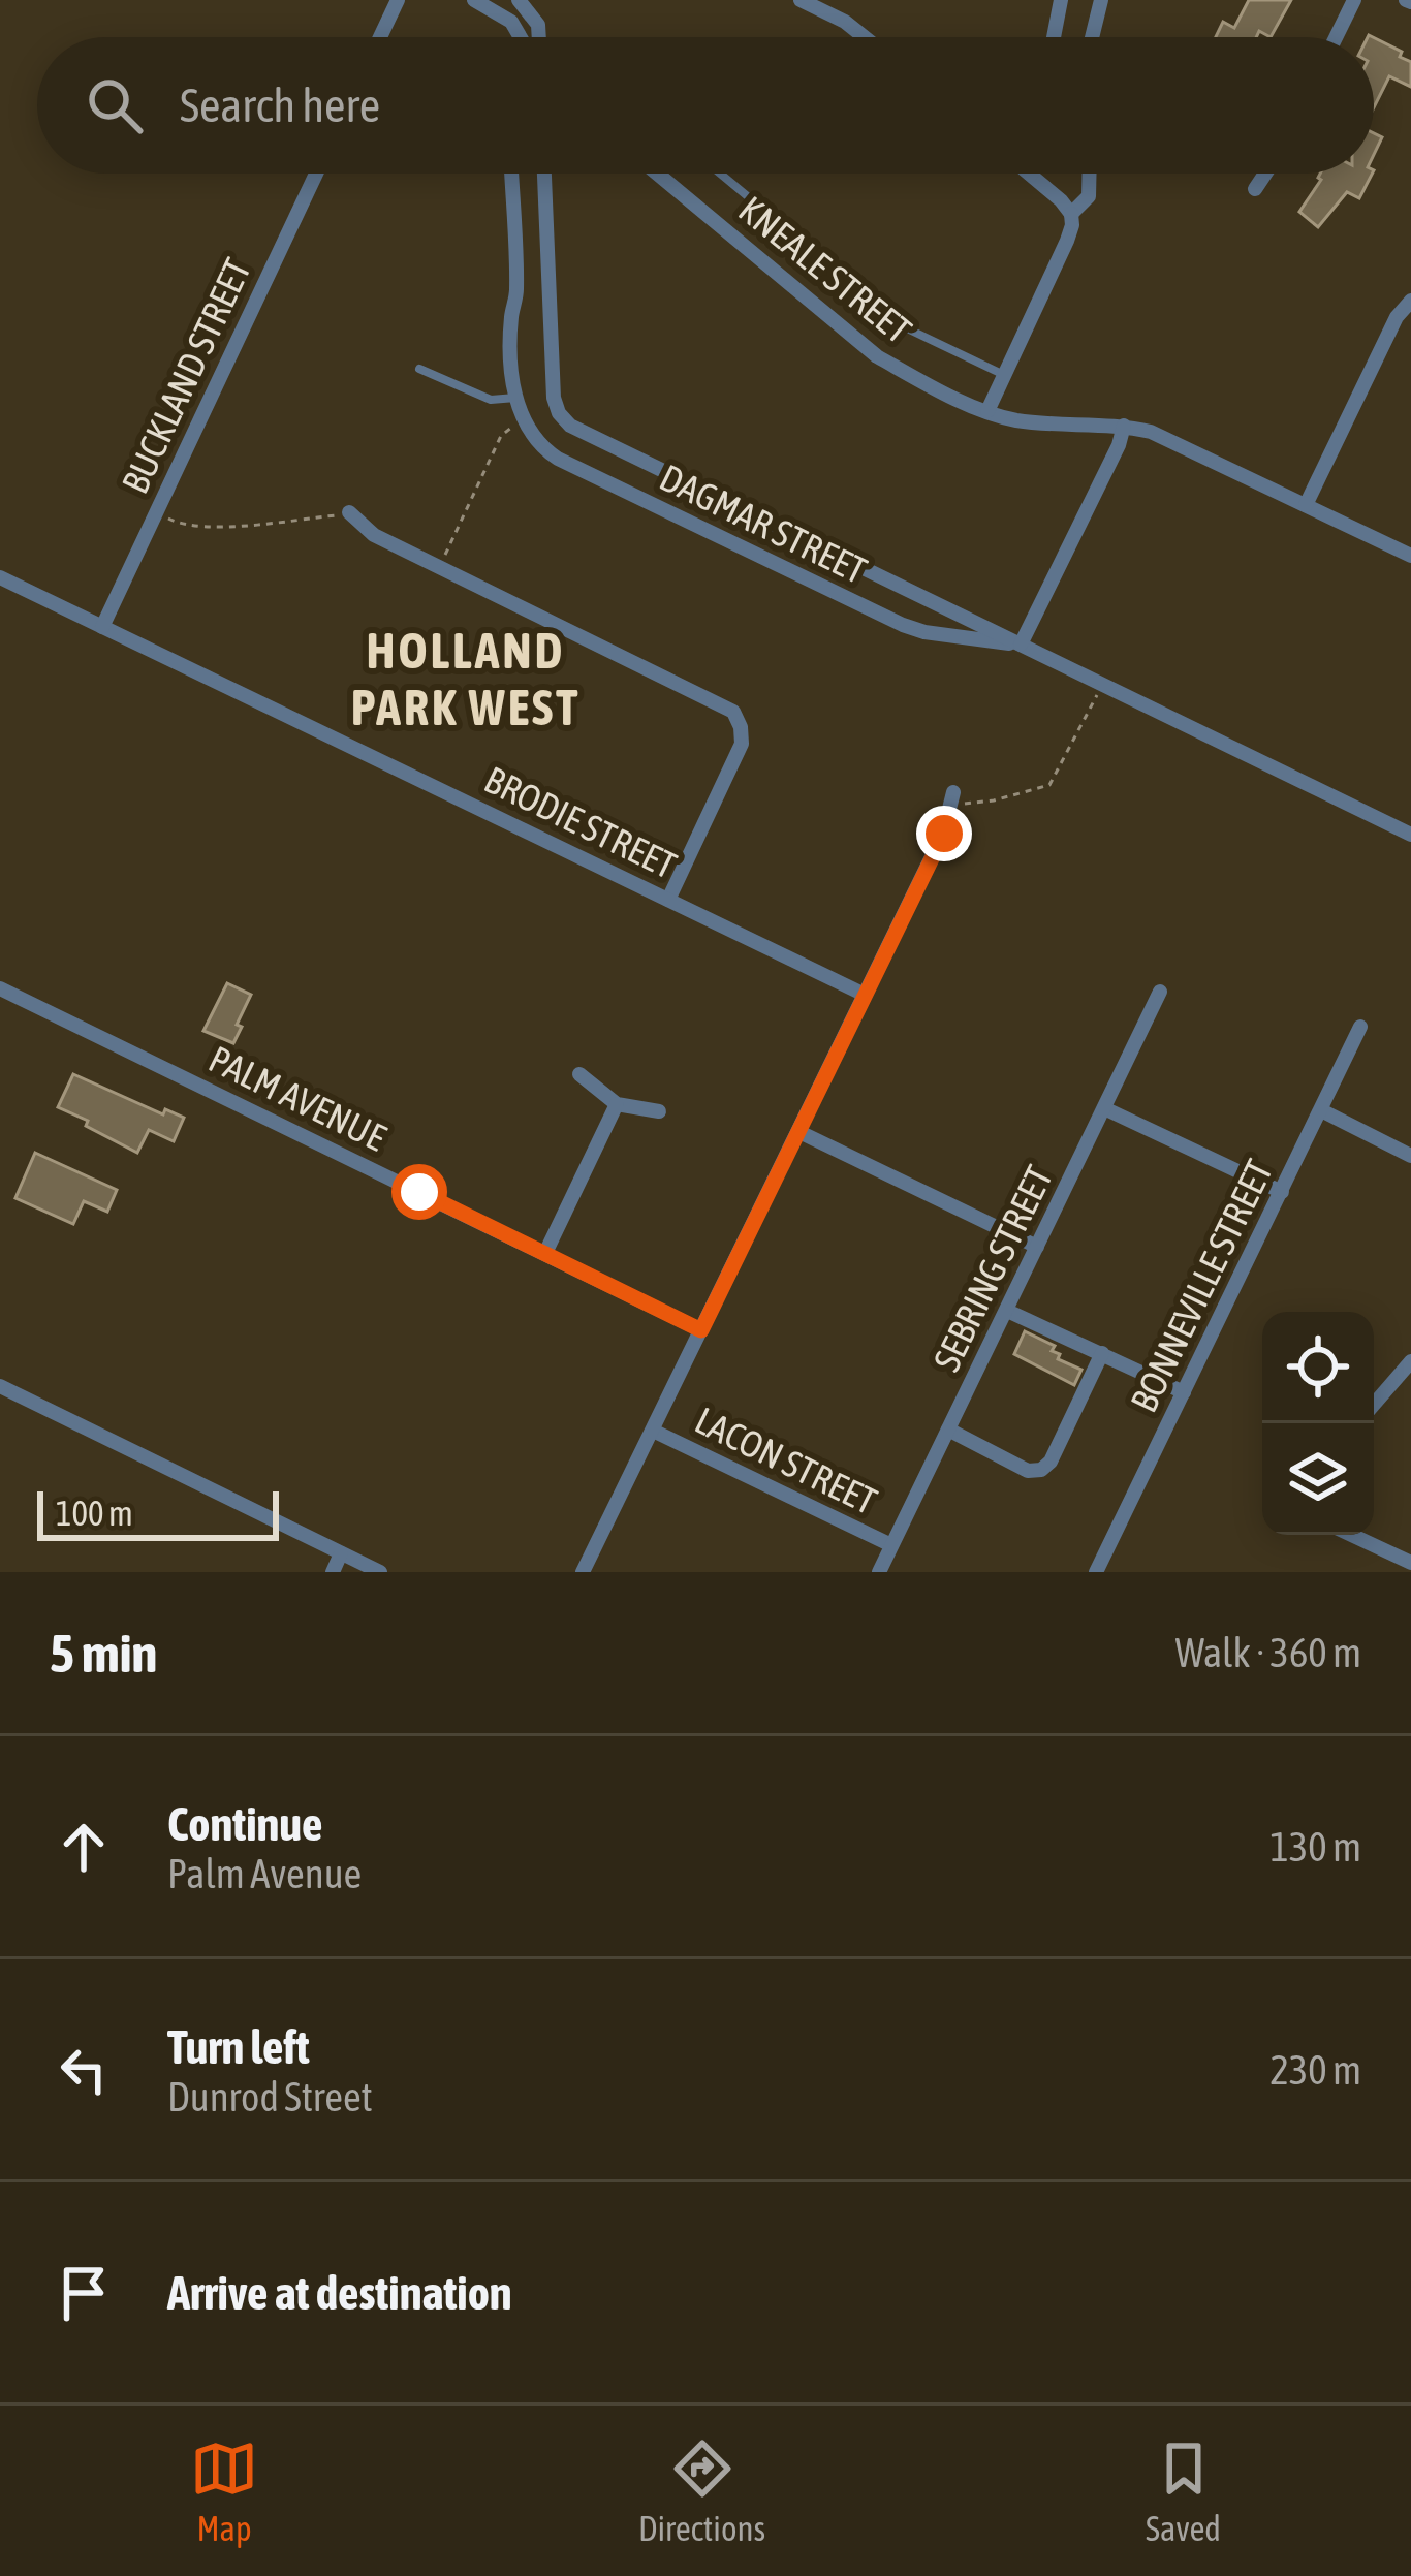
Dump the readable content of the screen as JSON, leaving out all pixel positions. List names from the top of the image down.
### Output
{
  "streets": {
    "street": [
      "KNEALE STREET",
      "BUCKLAND STREET",
      "DAGMAR STREET",
      "BRODIE STREET",
      "PALM AVENUE",
      "SEBRING STREET",
      "BONNEVILLE STREET",
      "LACON STREET"
    ]
  },
  "crossings": [
    ["BUCKLAND STREET", "BRODIE STREET"],
    ["SEBRING STREET", "LACON STREET"]
  ],
  "districts": ["HOLLAND PARK WEST"],
  "scale_bar": "100 m",
  "page": {
    "search": "Search here",
    "scale": "100 m",
    "heading": ["5 min", "Walk · 360 m"],
    "list": [
      ["Continue", "Palm Avenue", "130 m"],
      ["Turn left", "Dunrod Street", "230 m"],
      "Arrive at destination"
    ],
    "nav": ["Map", "Directions", "Saved"]
  }
}
